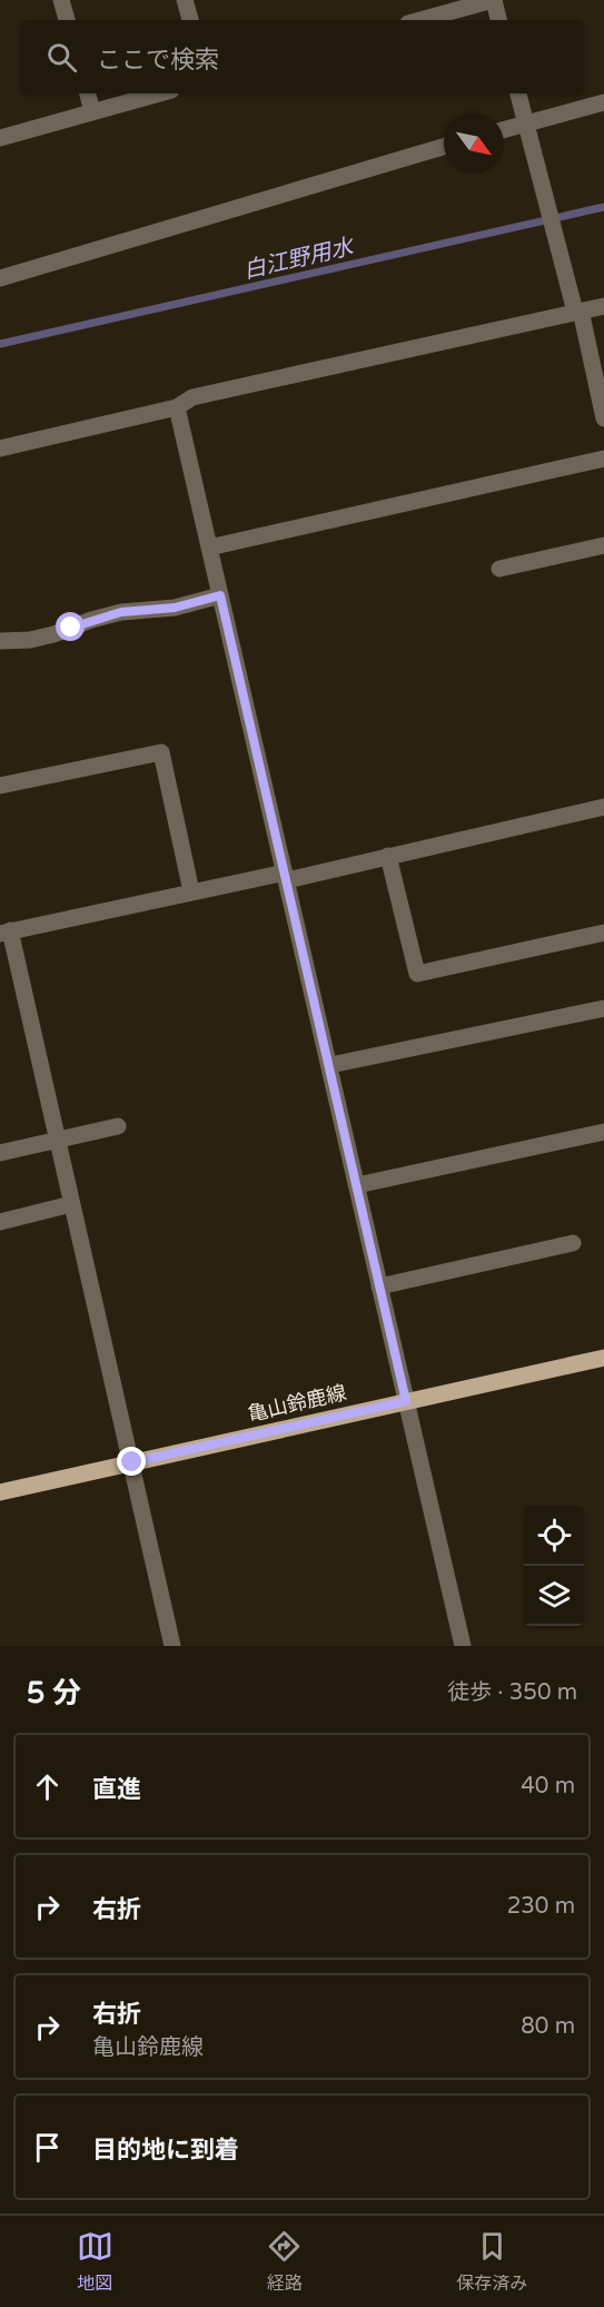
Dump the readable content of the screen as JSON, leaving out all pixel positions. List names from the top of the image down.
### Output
{
  "streets": {
    "main road": ["亀山鈴鹿線"]
  },
  "water": ["白江野用水"],
  "north": "bottom right",
  "page": {
    "search": "ここで検索",
    "heading": ["5 分", "徒歩 · 350 m"],
    "list": [
      ["直進", "40 m"],
      ["右折", "230 m"],
      ["右折", "亀山鈴鹿線", "80 m"],
      "目的地に到着"
    ],
    "nav": ["地図", "経路", "保存済み"]
  }
}
